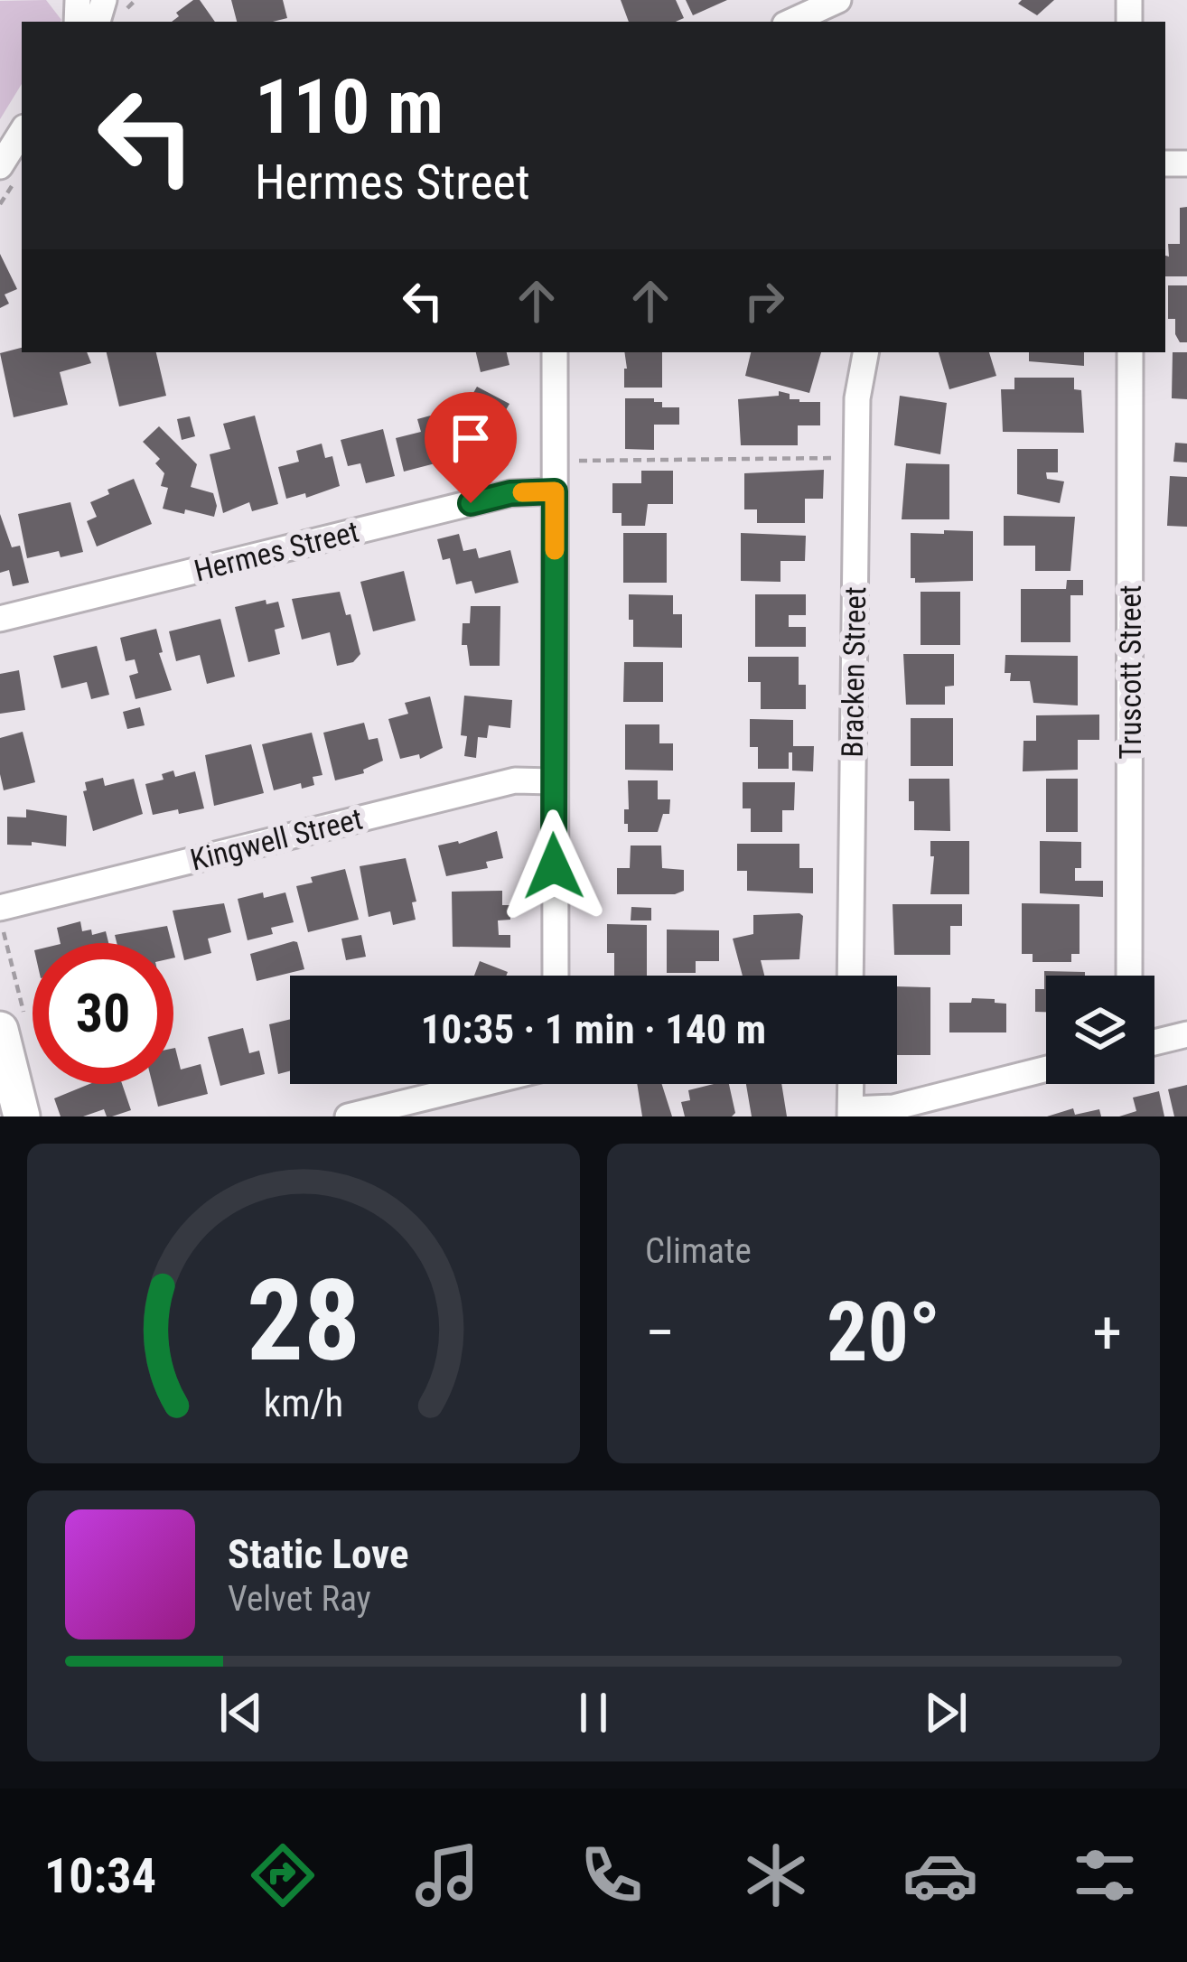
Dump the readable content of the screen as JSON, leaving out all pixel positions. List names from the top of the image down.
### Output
{
  "streets": {
    "street": [
      "Hermes Street",
      "Bracken Street",
      "Truscott Street",
      "Kingwell Street"
    ]
  },
  "page": {
    "turn": ["110 m", "Hermes Street"],
    "limit": "30",
    "trip": "10:35 · 1 min · 140 m",
    "tile": "Climate",
    "heat": ["−", "20°", "+"],
    "song": ["Static Love", "Velvet Ray"],
    "tabs": "10:34",
    "gauge": ["28", "km/h"]
  }
}
